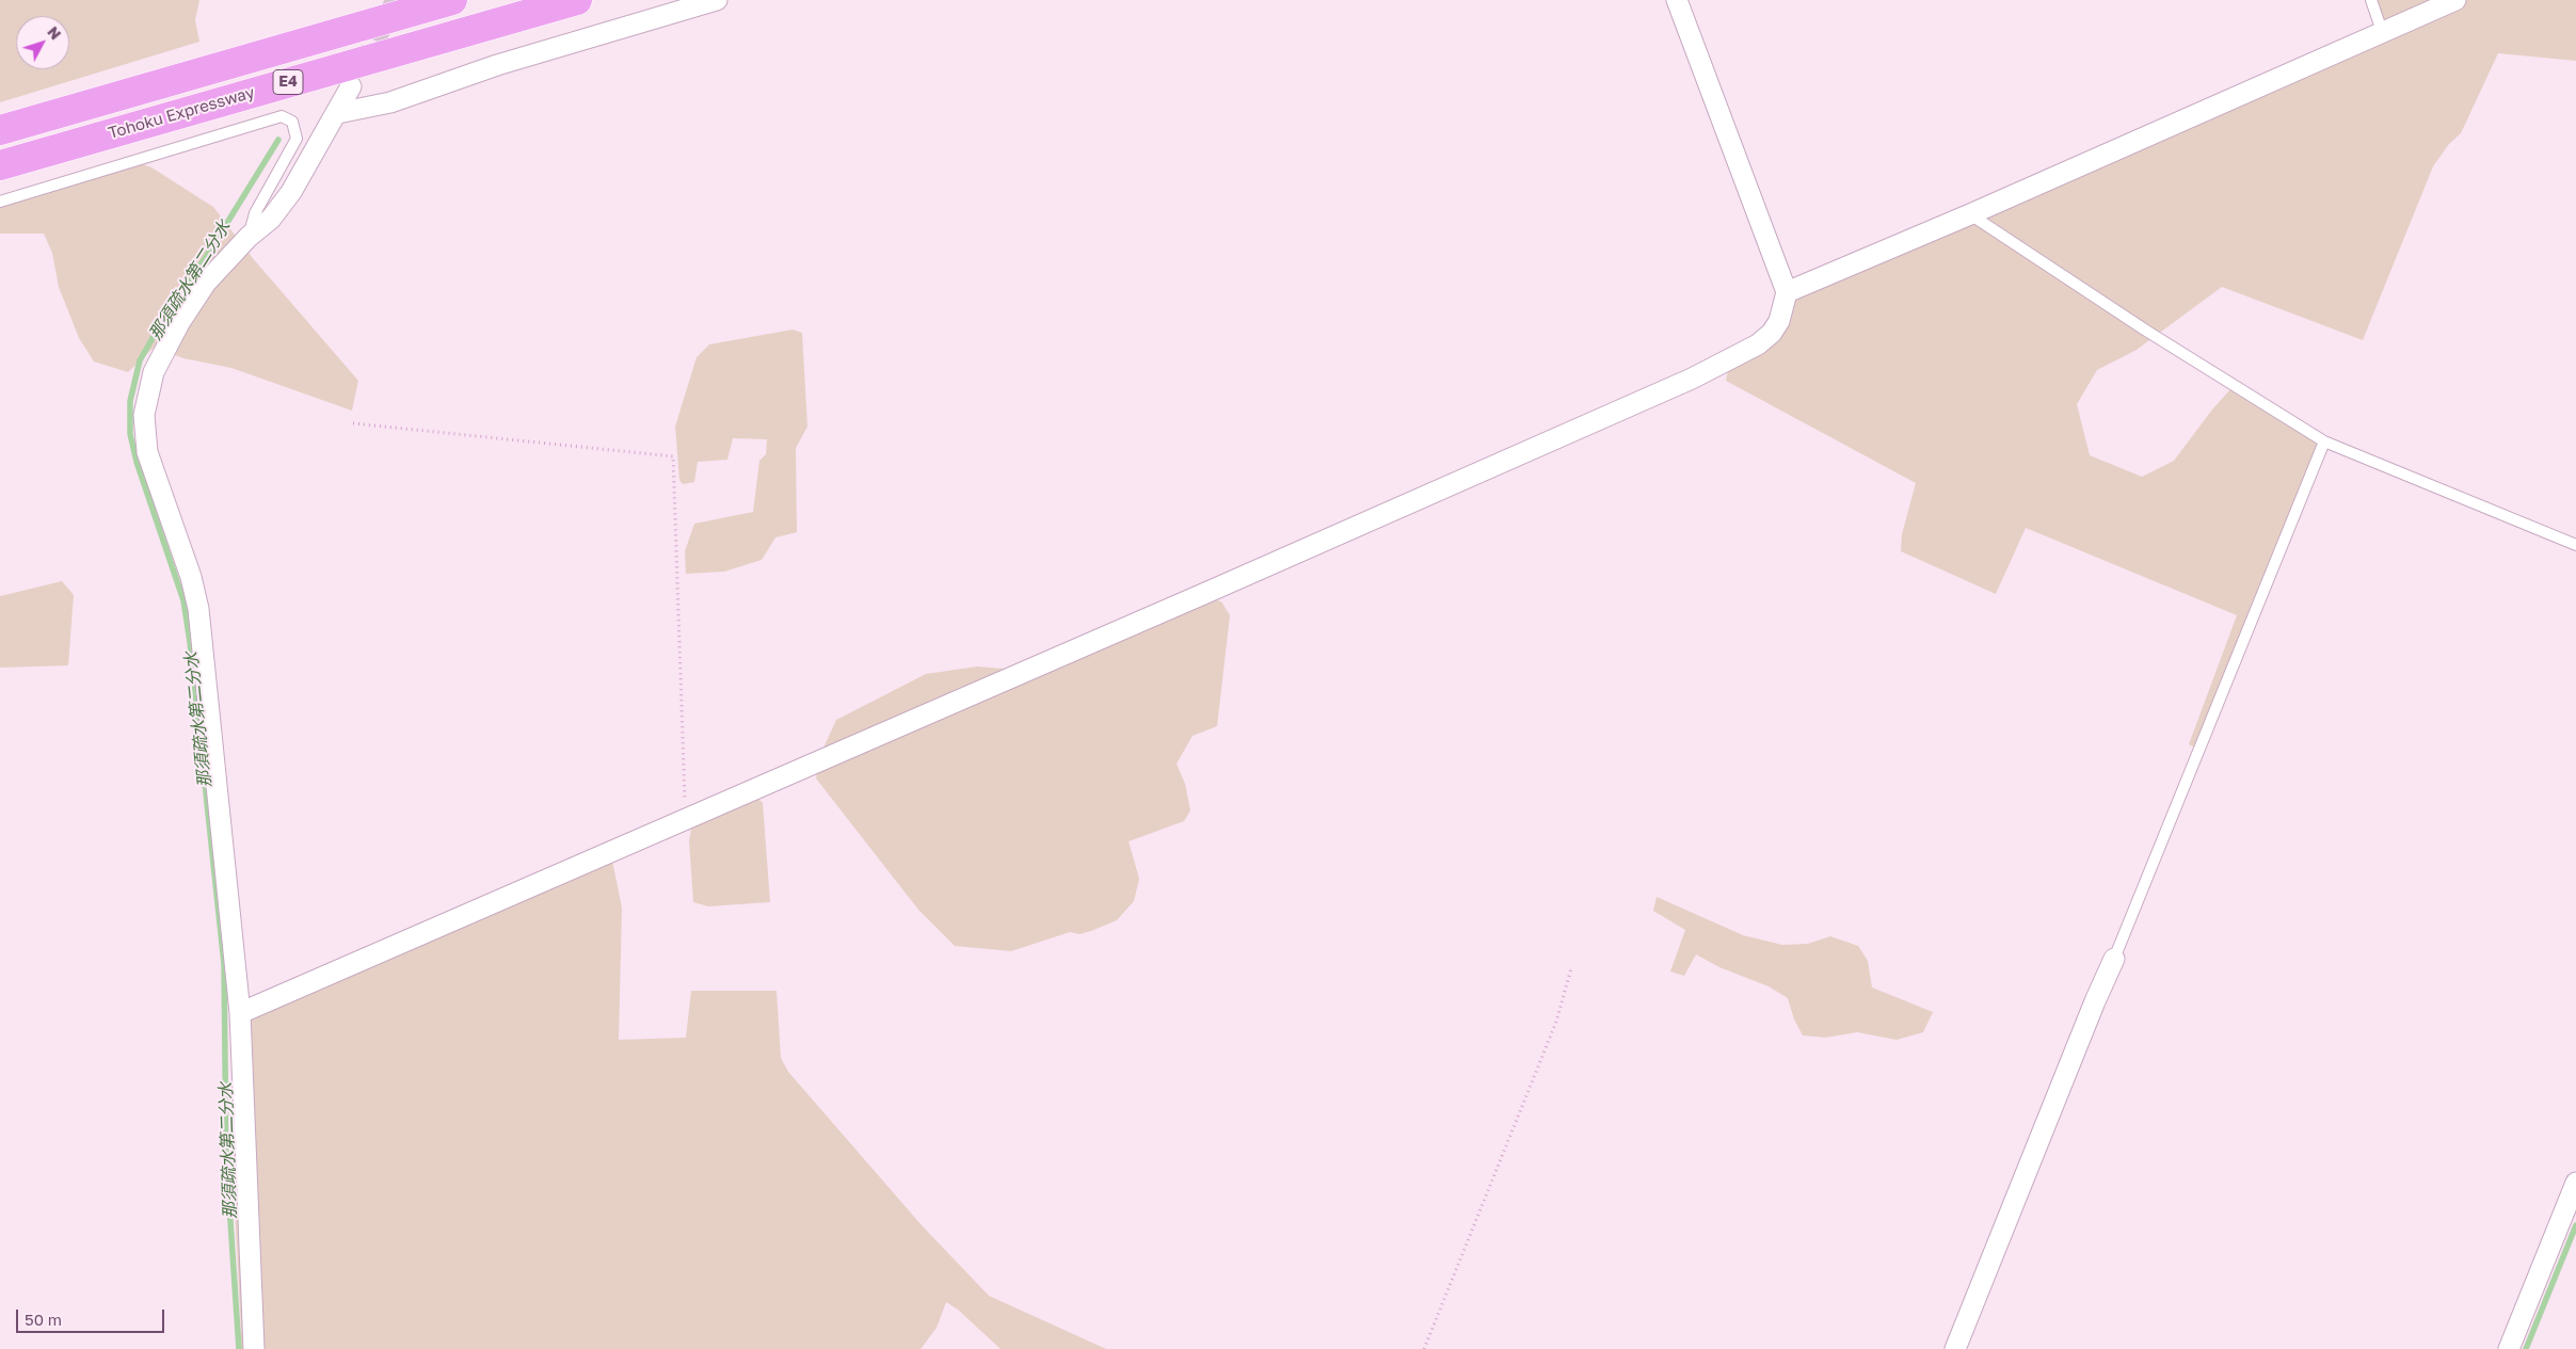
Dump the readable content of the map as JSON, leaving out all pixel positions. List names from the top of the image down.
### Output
{
  "streets": {
    "highway": ["E4", "Tohoku Expressway"]
  },
  "water": ["那須疏水第二分水"],
  "scale_bar": "50 m",
  "north": "top right"
}
